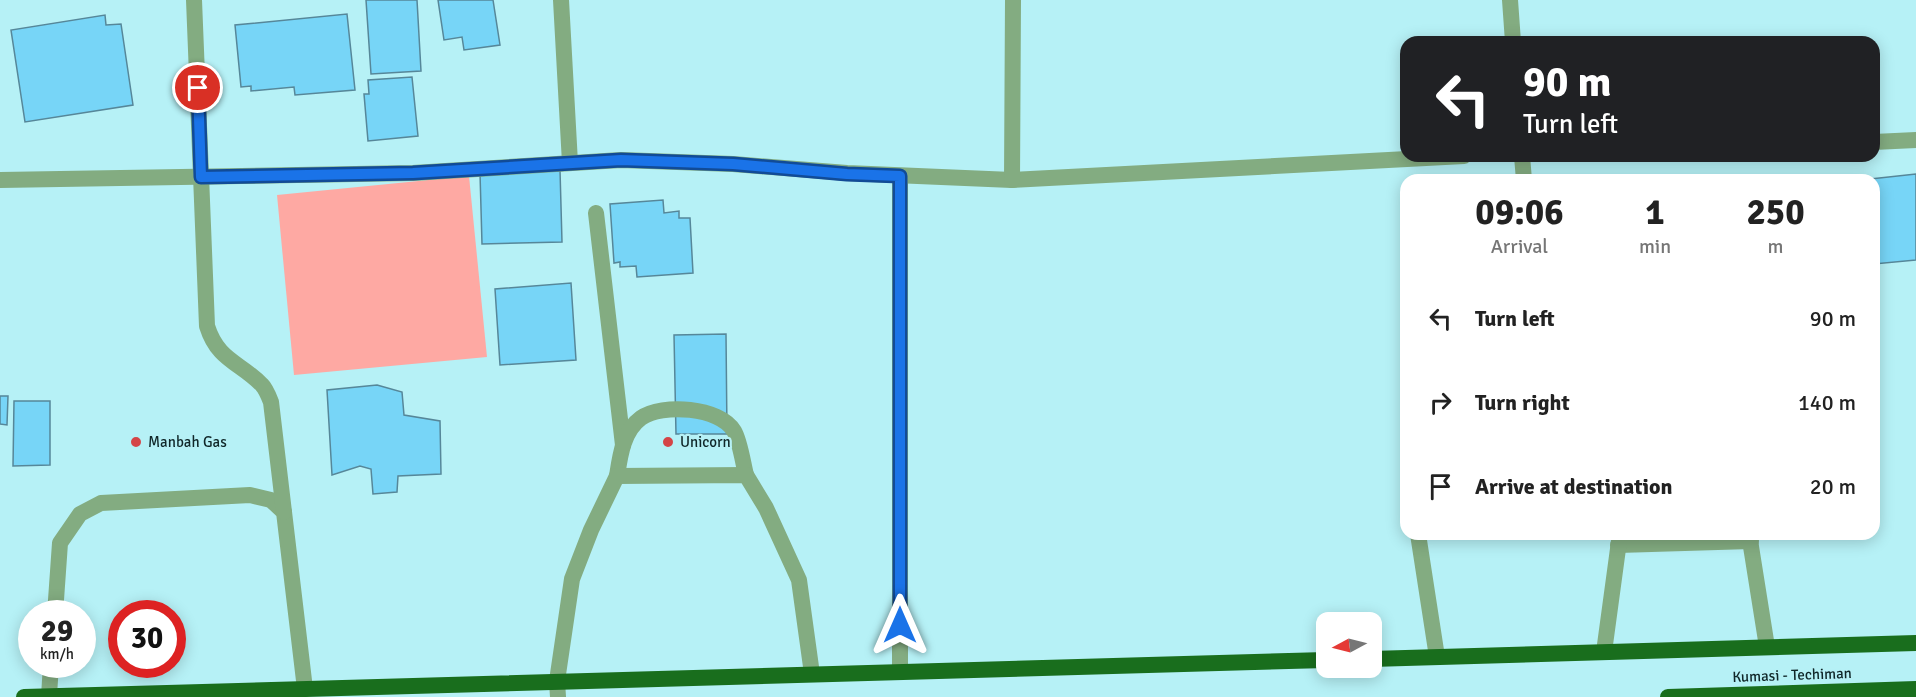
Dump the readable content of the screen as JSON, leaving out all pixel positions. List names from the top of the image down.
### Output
{
  "streets": {
    "highway": ["Kumasi - Techiman"]
  },
  "places": ["Manbah Gas", "Unicorn"],
  "north": "left",
  "page": {
    "turn": ["90 m", "Turn left"],
    "eta": [
      "09:06",
      "Arrival",
      "1",
      "min",
      "250",
      "m"
    ],
    "list": [
      {
        "name": "Turn left",
        "value": "90 m"
      },
      {
        "name": "Turn right",
        "value": "140 m"
      },
      {
        "name": "Arrive at destination",
        "value": "20 m"
      }
    ],
    "speed": "29 km/h",
    "limit": "30"
  }
}
